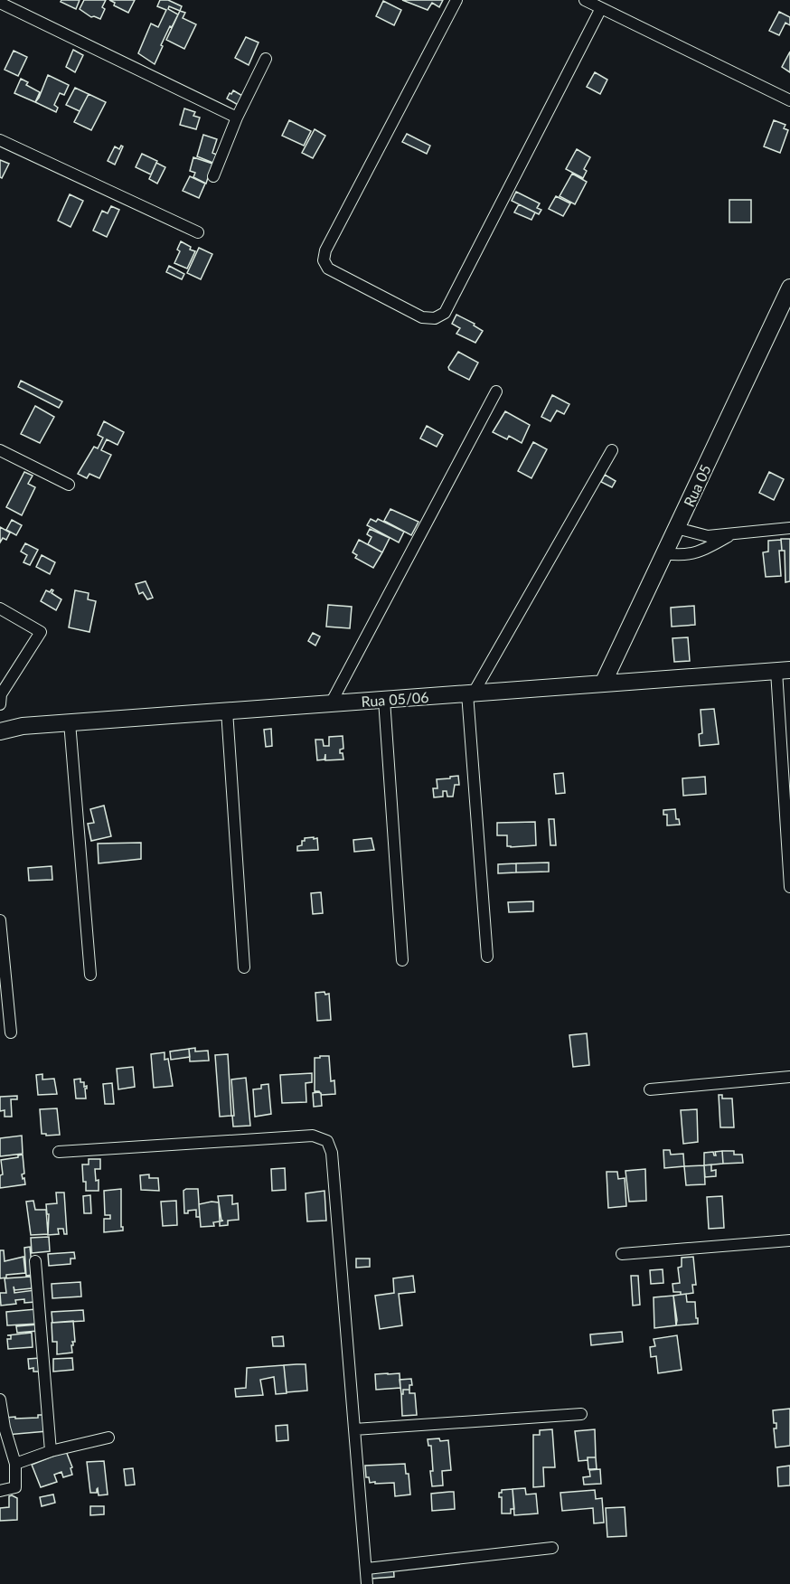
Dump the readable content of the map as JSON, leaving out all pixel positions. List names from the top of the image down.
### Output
{
  "streets": {
    "street": ["Rua 05", "Rua 05/06"]
  },
  "crossings": [
    ["Rua 05", "Rua 05/06"]
  ]
}
